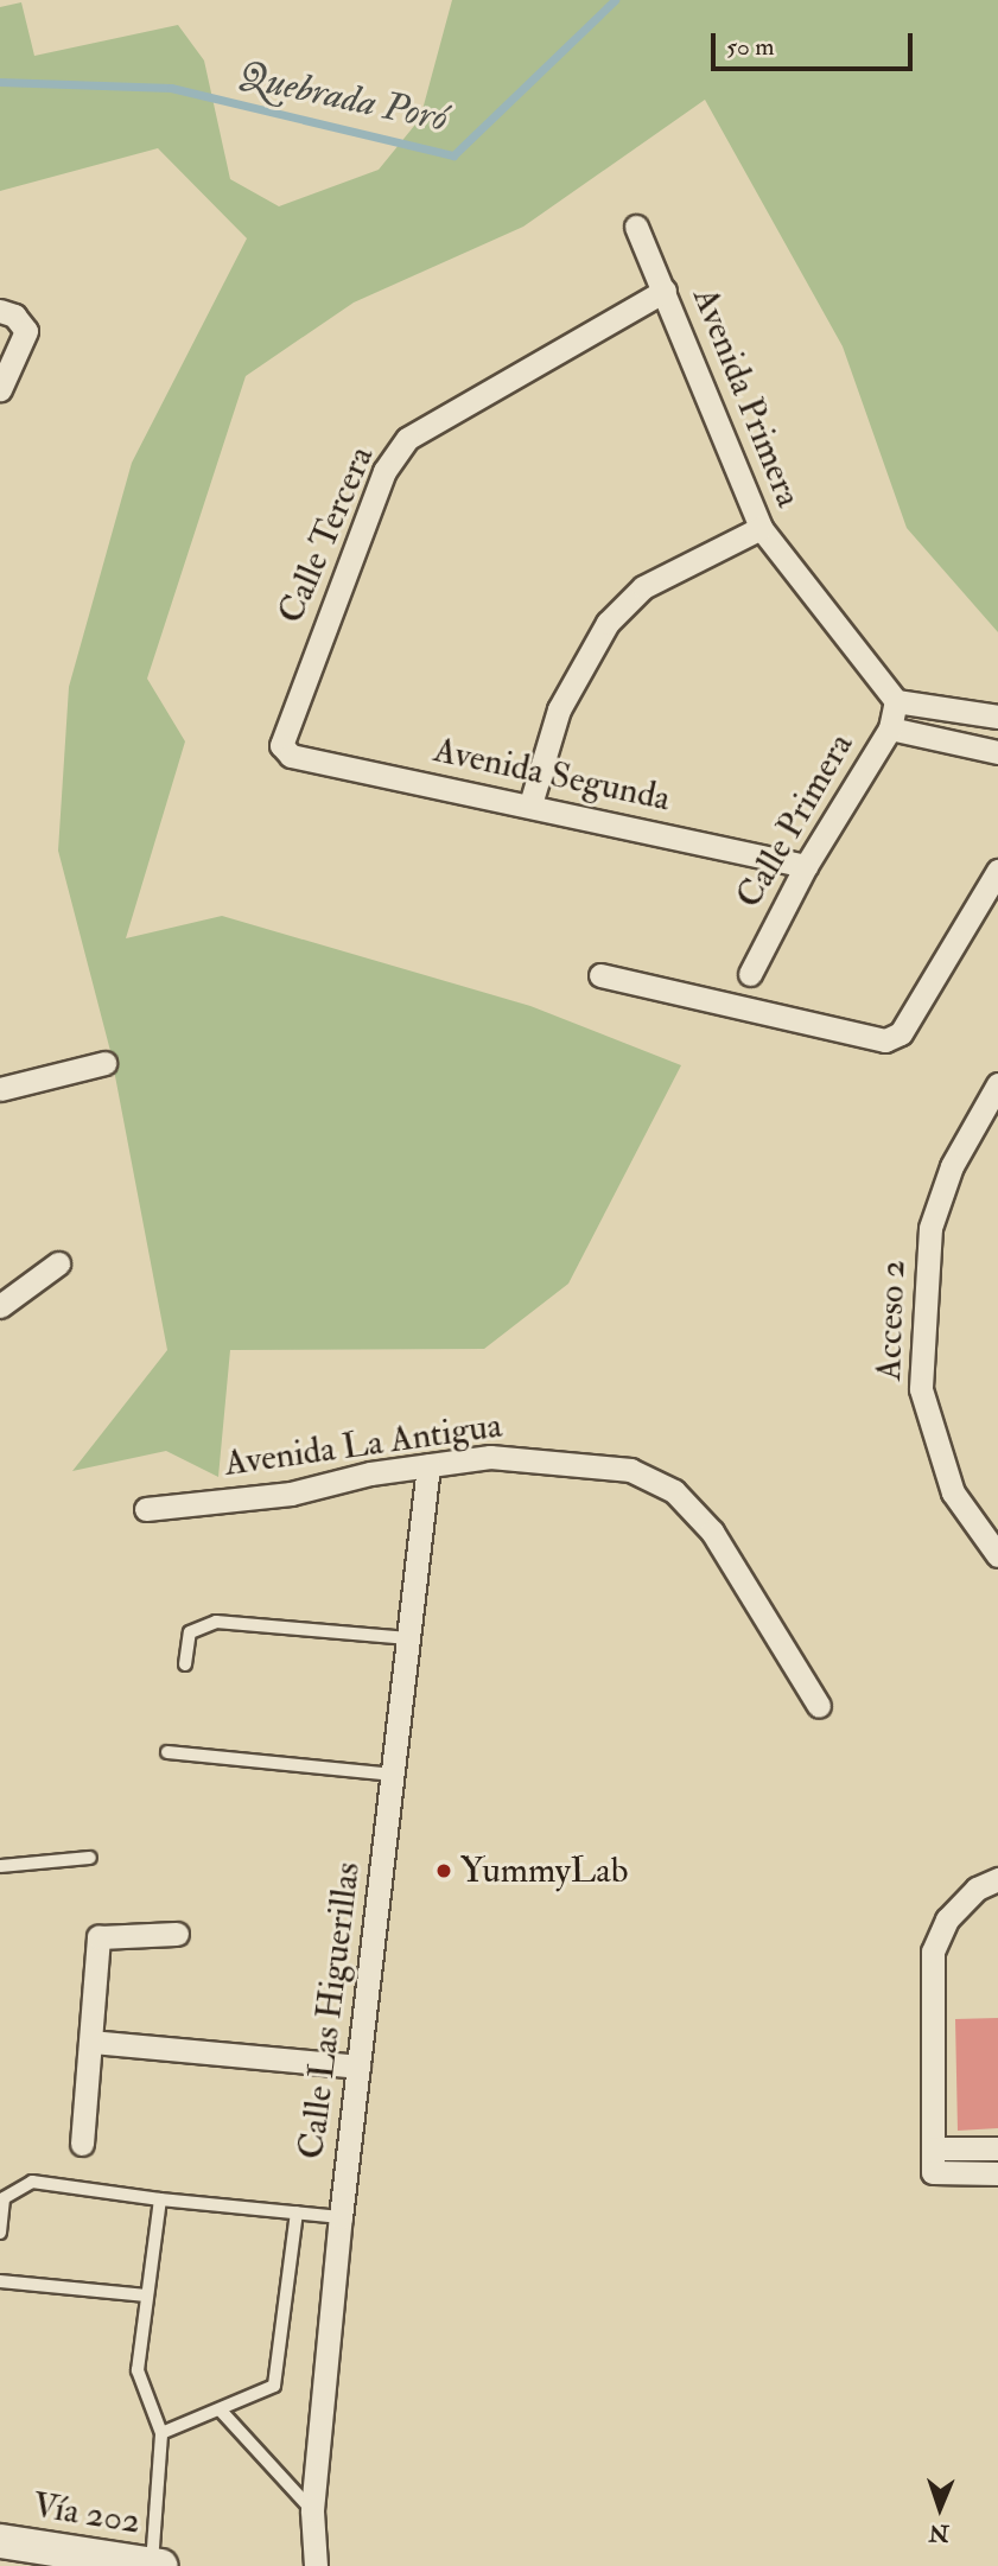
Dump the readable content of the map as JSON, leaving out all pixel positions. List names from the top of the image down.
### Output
{
  "streets": {
    "main road": ["Vía 202"],
    "street": [
      "Avenida Primera",
      "Calle Tercera",
      "Avenida Segunda",
      "Calle Primera",
      "Acceso 2",
      "Avenida La Antigua",
      "Calle Las Higuerillas"
    ]
  },
  "crossings": [
    ["Avenida Primera", "Calle Tercera"],
    ["Avenida Primera", "Calle Primera"],
    ["Calle Tercera", "Avenida Segunda"],
    ["Avenida Segunda", "Calle Primera"],
    ["Avenida La Antigua", "Calle Las Higuerillas"]
  ],
  "water": ["Quebrada Poró"],
  "places": ["YummyLab"],
  "scale_bar": "50 m",
  "north": "bottom"
}
